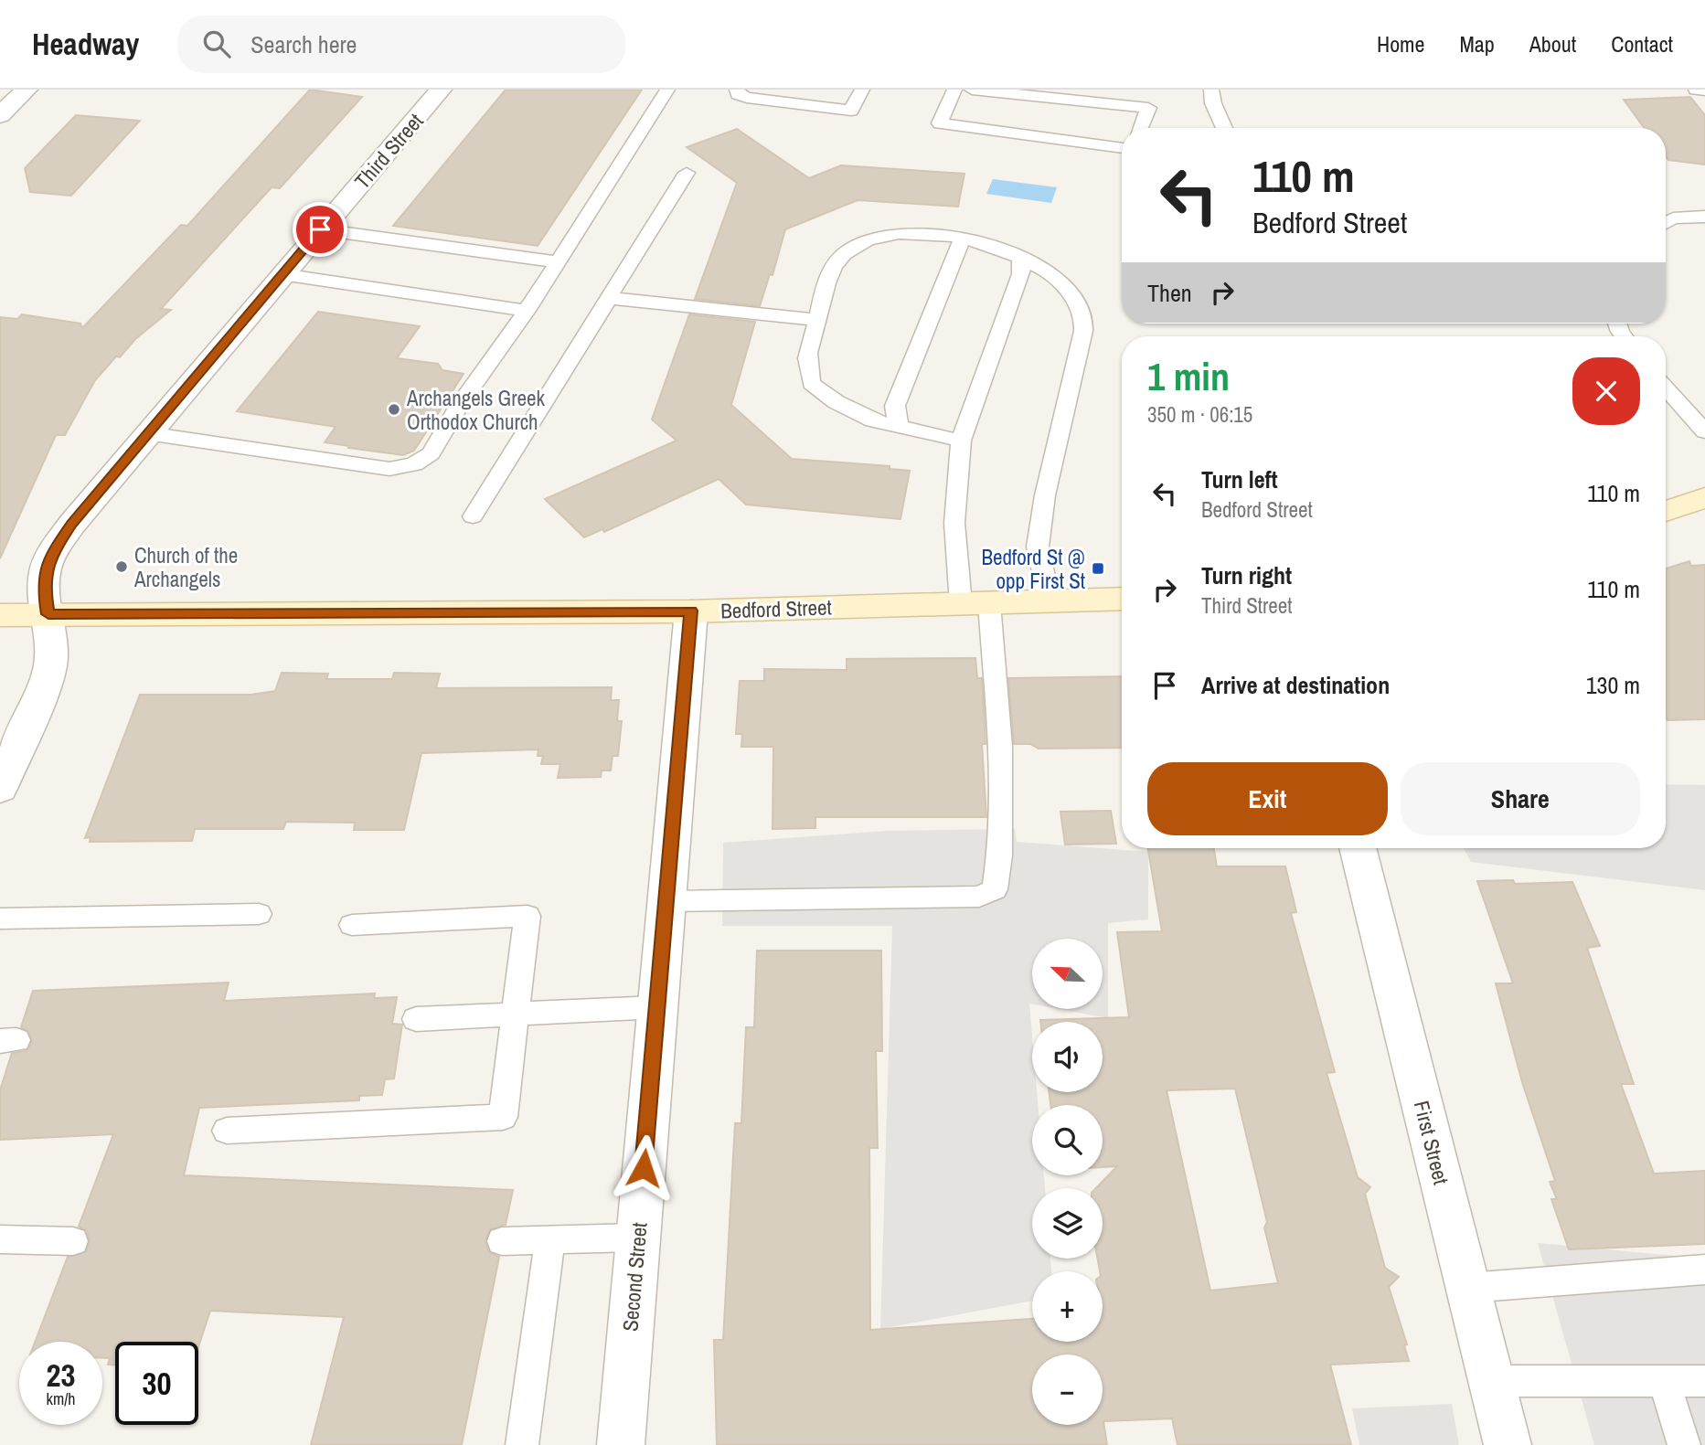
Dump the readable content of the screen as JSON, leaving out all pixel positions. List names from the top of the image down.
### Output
{
  "streets": {
    "main road": ["Bedford Street"],
    "street": ["Third Street", "First Street", "Second Street"]
  },
  "crossings": [
    ["Third Street", "Bedford Street"],
    ["Bedford Street", "Second Street"]
  ],
  "places": {
    "other": ["Archangels Greek Orthodox Church", "Church of the Archangels"],
    "transit": ["Bedford St @ opp First St"]
  },
  "north": "top left",
  "page": {
    "header": "Headway",
    "search": "Search here",
    "nav": [
      "Home",
      "Map",
      "About",
      "Contact"
    ],
    "turn": ["110 m", "Bedford Street"],
    "then": "Then",
    "heading": ["1 min", "350 m · 06:15"],
    "list": [
      {
        "name": "Turn left",
        "note": "Bedford Street",
        "value": "110 m"
      },
      {
        "name": "Turn right",
        "note": "Third Street",
        "value": "110 m"
      },
      {
        "name": "Arrive at destination",
        "value": "130 m"
      }
    ],
    "buttons": ["Exit", "Share"],
    "map_buttons": ["+", "−"],
    "speed": "23 km/h",
    "limit": "30"
  }
}
